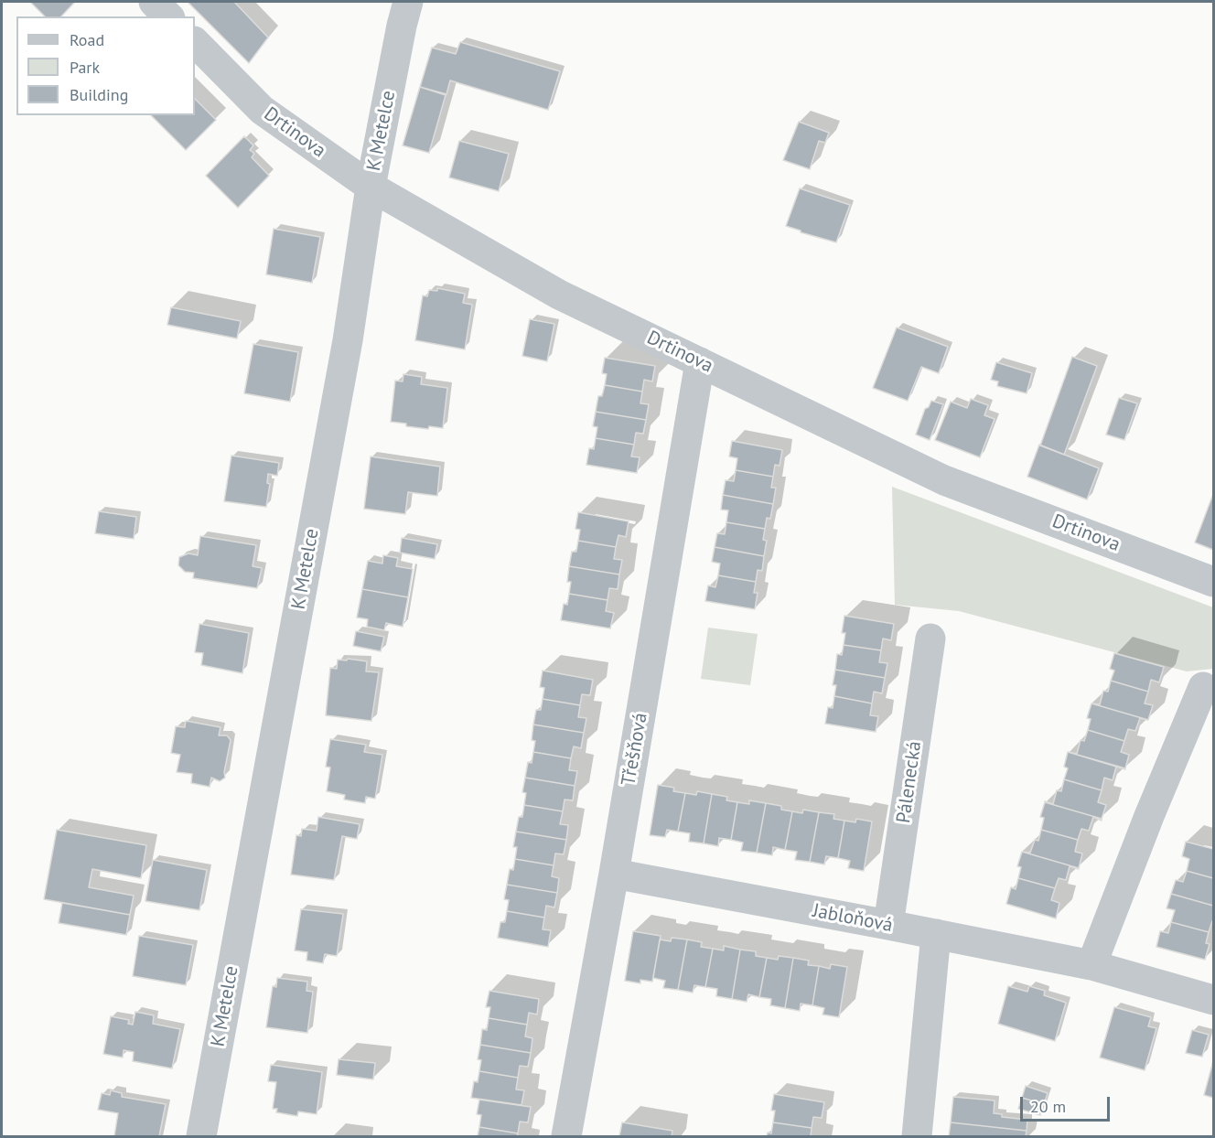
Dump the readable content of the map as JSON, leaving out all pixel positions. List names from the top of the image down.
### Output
{
  "streets": {
    "street": [
      "K Metelce",
      "Drtinova",
      "Třešňová",
      "Pálenecká",
      "Jabloňová"
    ]
  },
  "crossings": [
    ["K Metelce", "Drtinova"],
    ["Drtinova", "Třešňová"],
    ["Třešňová", "Jabloňová"],
    ["Pálenecká", "Jabloňová"]
  ],
  "legend": ["Road", "Park", "Building"],
  "scale_bar": "20 m"
}
